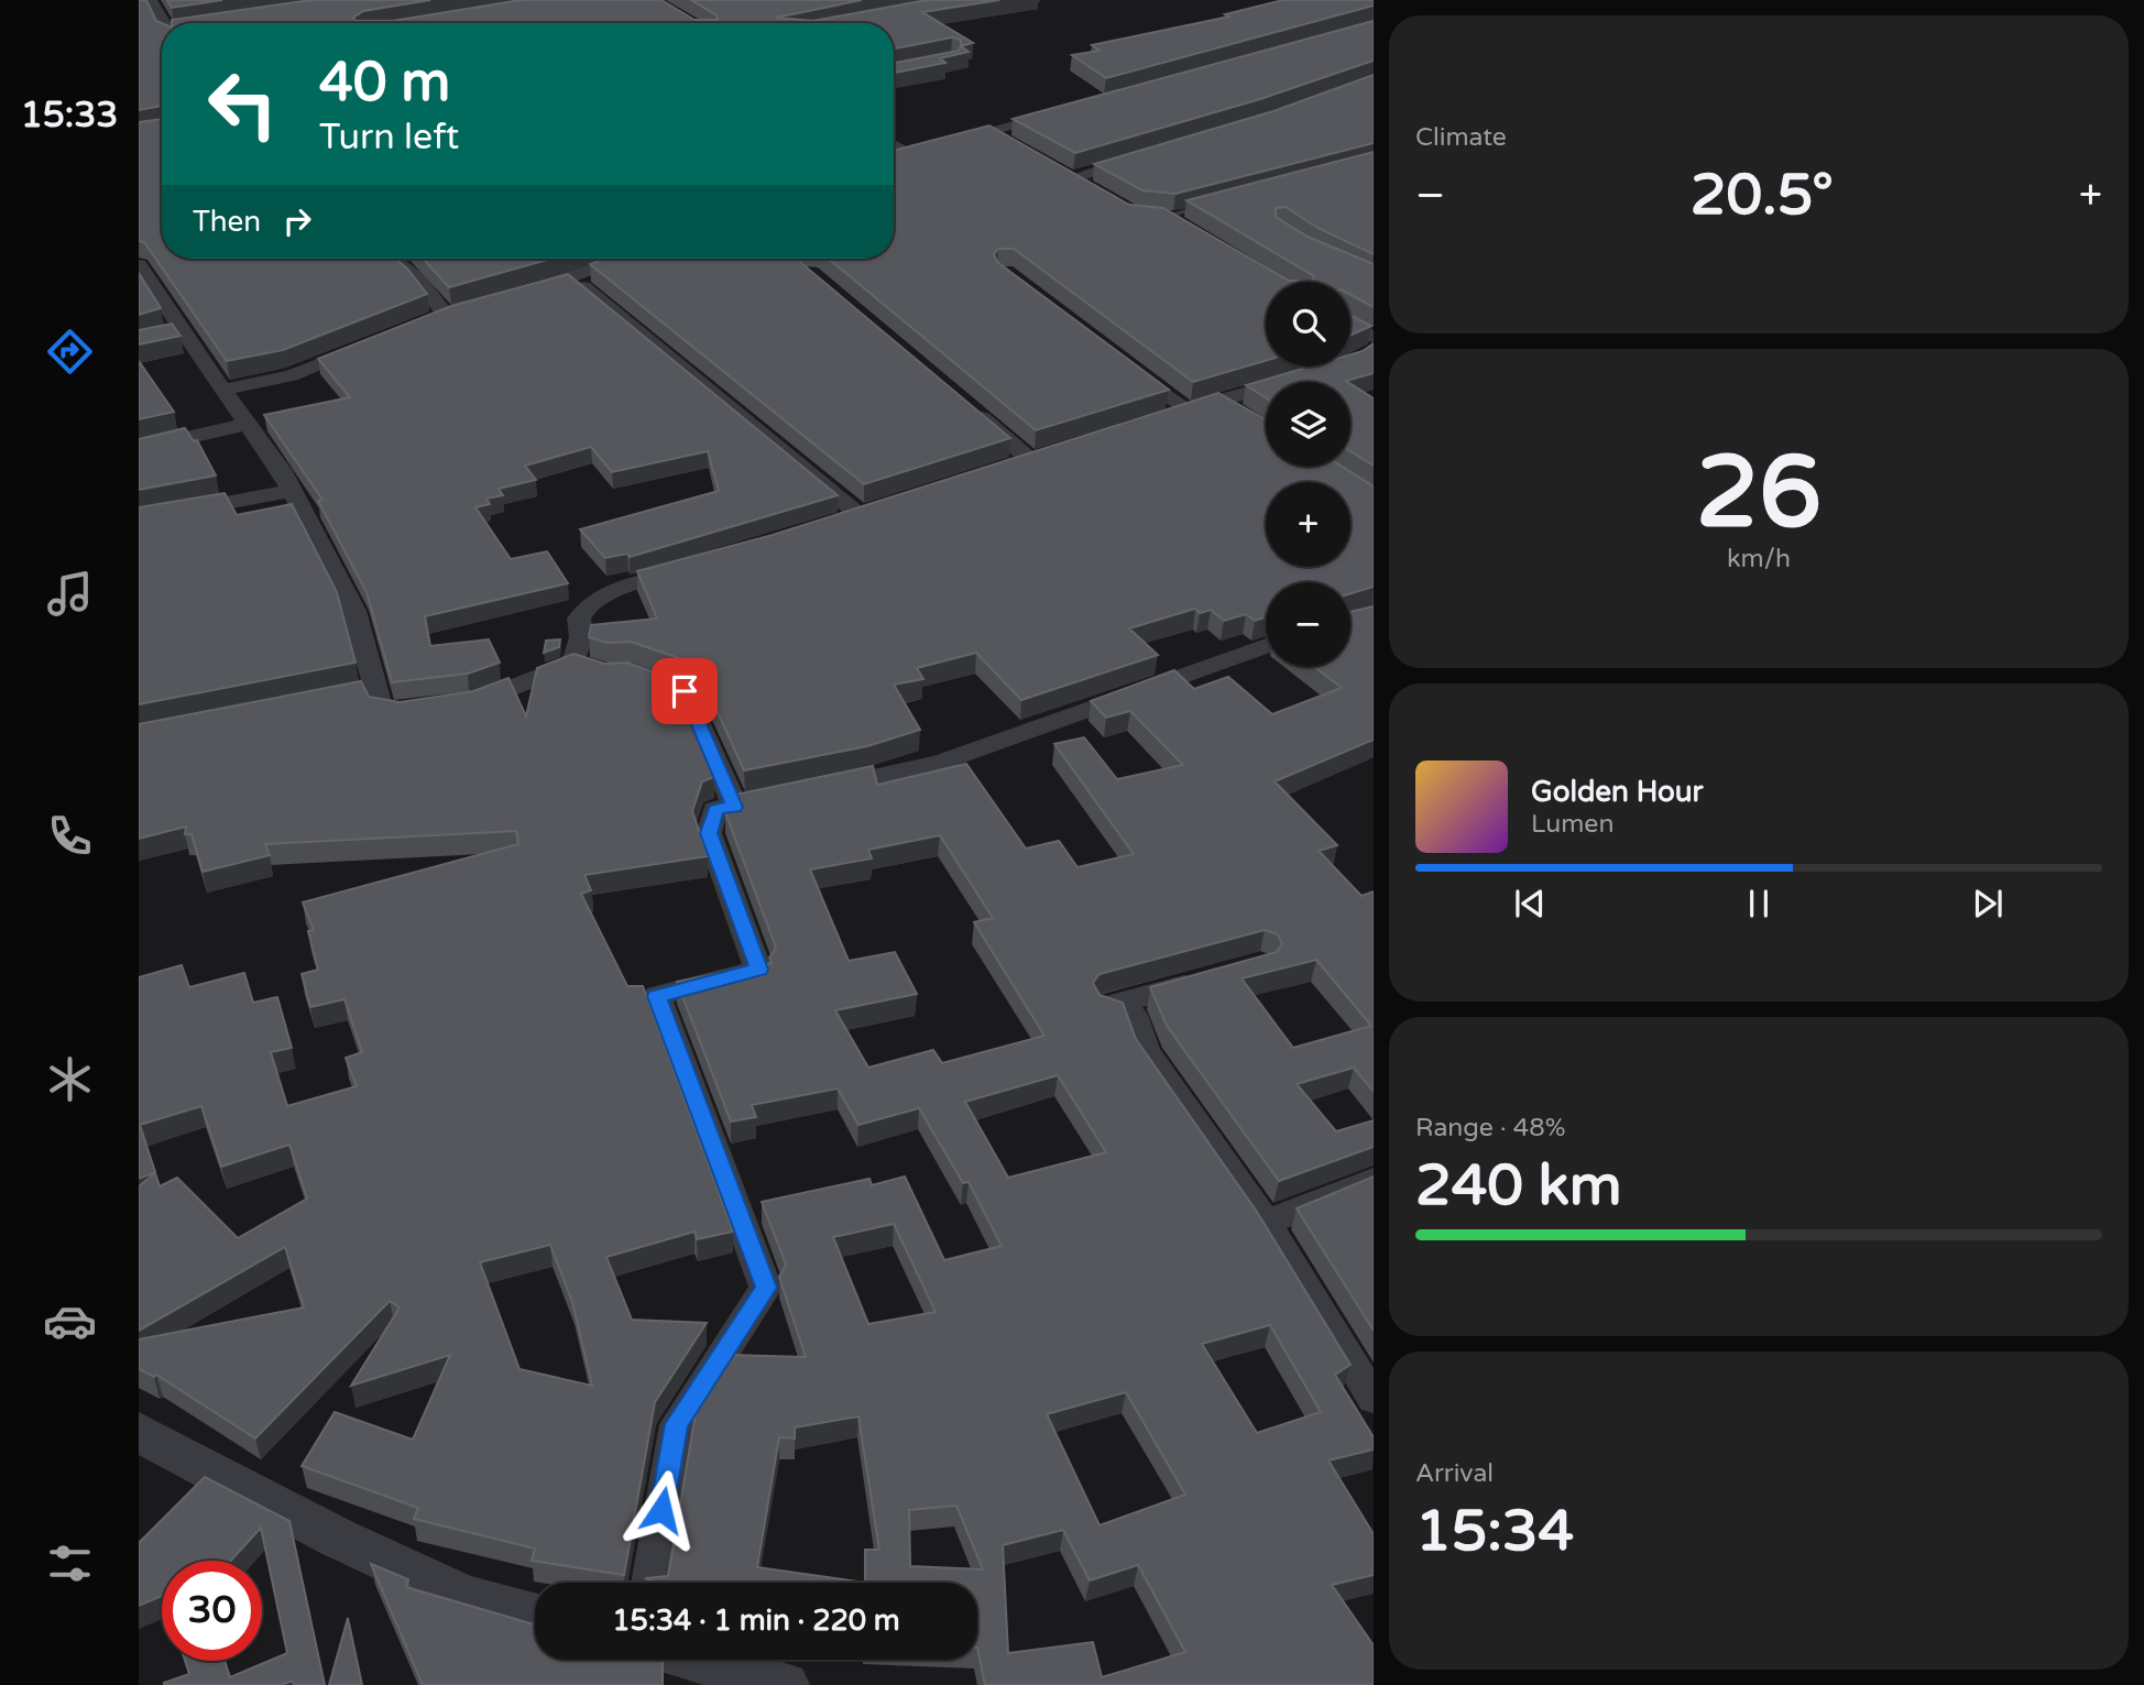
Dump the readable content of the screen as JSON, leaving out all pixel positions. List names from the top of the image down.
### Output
{
  "page": {
    "tabs": "15:33",
    "tile": [
      "Climate",
      ["26", "km/h"],
      ["Range · 48%", "240 km"],
      ["Arrival", "15:34"]
    ],
    "turn": ["40 m", "Turn left"],
    "heat": ["−", "20.5°", "+"],
    "then": "Then",
    "map_buttons": ["+", "−"],
    "song": ["Golden Hour", "Lumen"],
    "limit": "30",
    "trip": "15:34 · 1 min · 220 m"
  }
}
